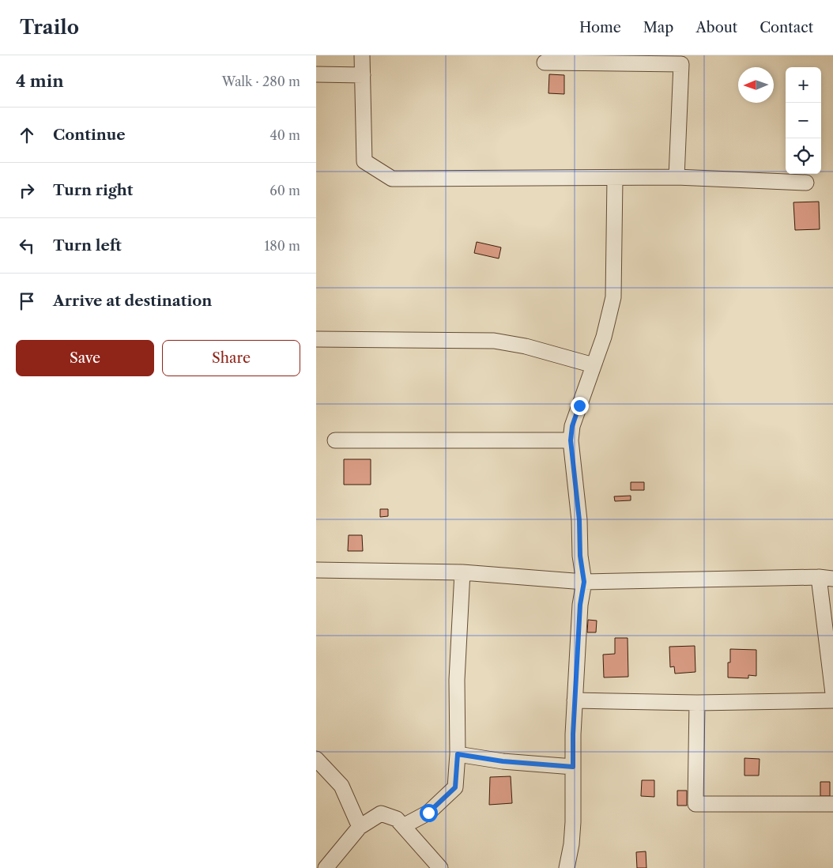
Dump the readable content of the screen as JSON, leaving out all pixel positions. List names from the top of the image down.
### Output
{
  "north": "left",
  "page": {
    "header": "Trailo",
    "nav": [
      "Home",
      "Map",
      "About",
      "Contact"
    ],
    "heading": ["4 min", "Walk · 280 m"],
    "map_buttons": ["+", "−"],
    "list": [
      ["Continue", "40 m"],
      ["Turn right", "60 m"],
      ["Turn left", "180 m"],
      "Arrive at destination"
    ],
    "buttons": ["Save", "Share"]
  }
}
